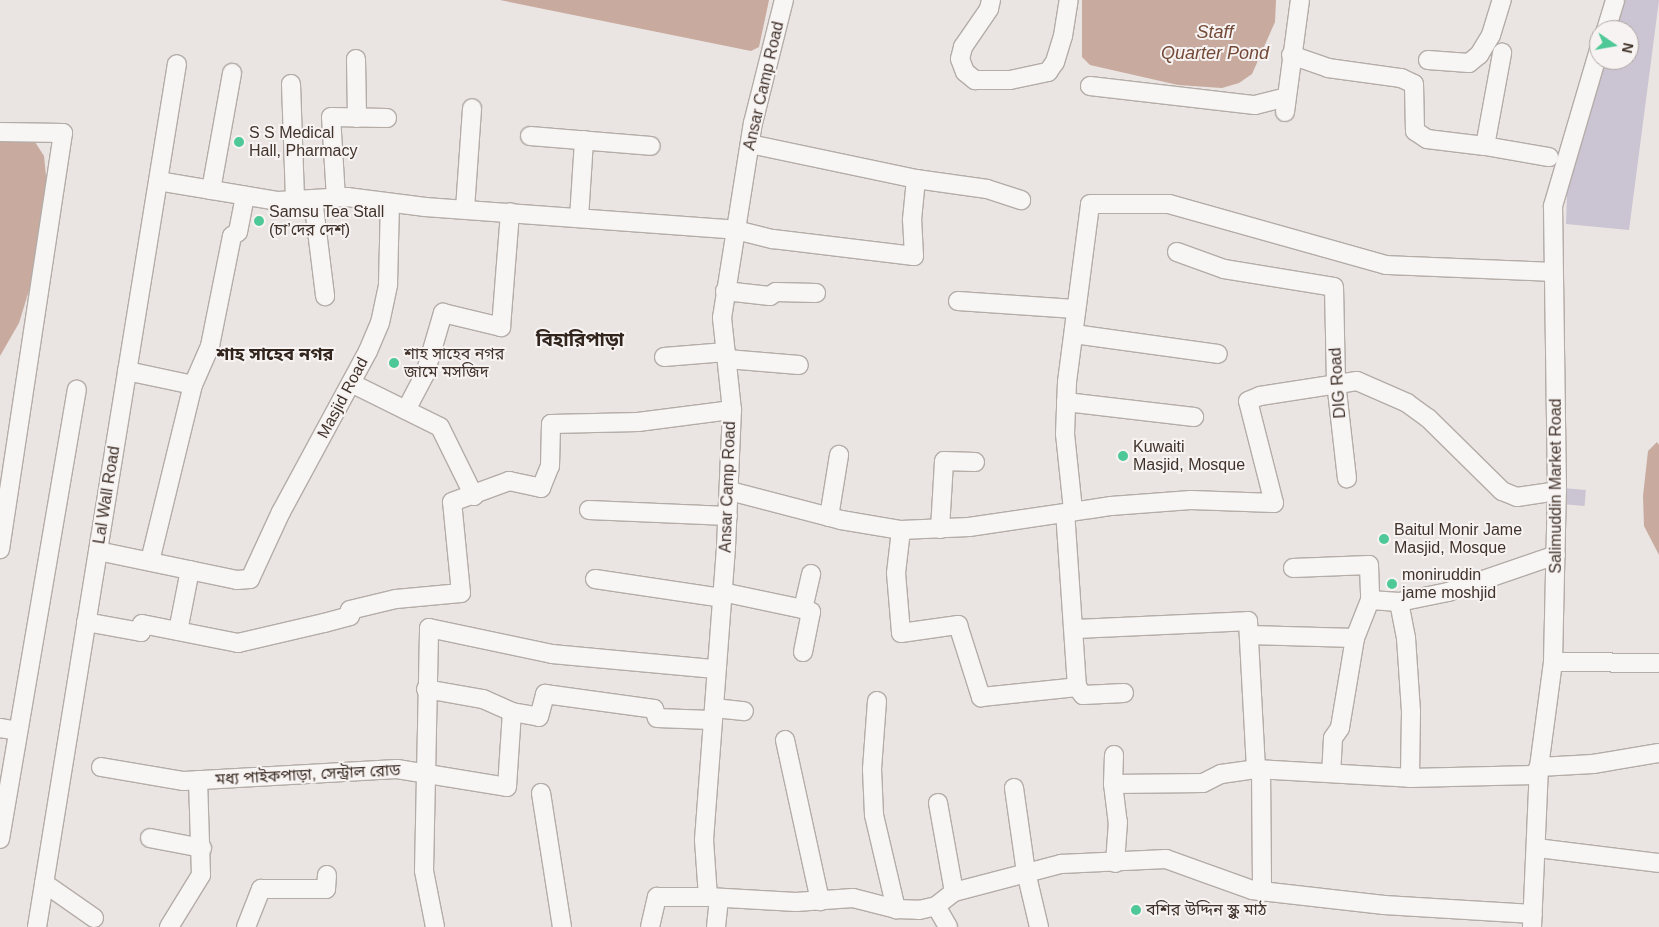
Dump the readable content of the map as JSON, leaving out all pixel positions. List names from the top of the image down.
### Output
{
  "streets": {
    "street": [
      "Ansar Camp Road",
      "DIG Road",
      "Masjid Road",
      "Salimuddin Market Road",
      "Lal Wall Road",
      "মধ্য পাইকপাড়া, সেন্ট্রাল রোড"
    ]
  },
  "districts": ["বিহারিপাড়া", "শাহ সাহেব নগর"],
  "water": ["Staff Quarter Pond"],
  "places": [
    "S S Medical Hall, Pharmacy",
    "Samsu Tea Stall (চা’দের দেশ)",
    "শাহ সাহেব নগর জামে মসজিদ",
    "Kuwaiti Masjid, Mosque",
    "Baitul Monir Jame Masjid, Mosque",
    "moniruddin jame moshjid",
    "বশির উদ্দিন স্কুল মাঠ"
  ],
  "north": "right"
}
